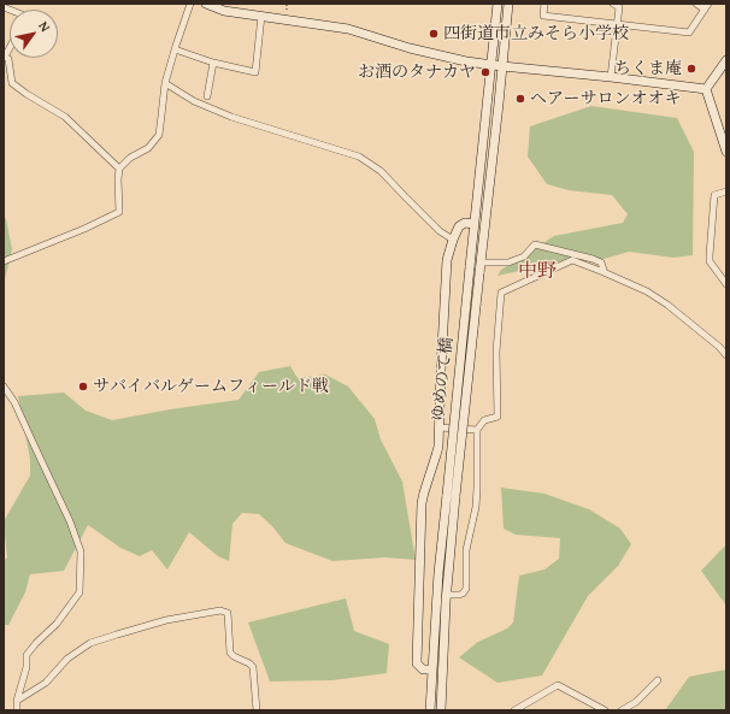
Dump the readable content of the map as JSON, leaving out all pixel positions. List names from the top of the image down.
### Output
{
  "streets": {
    "street": ["ゆめのて橋"]
  },
  "districts": ["中野"],
  "places": [
    "四街道市立みそら小学校",
    "ちくま庵",
    "お酒のタナカヤ",
    "ヘアーサロンオオキ",
    "サバイバルゲームフィールド戦"
  ],
  "north": "top right"
}
